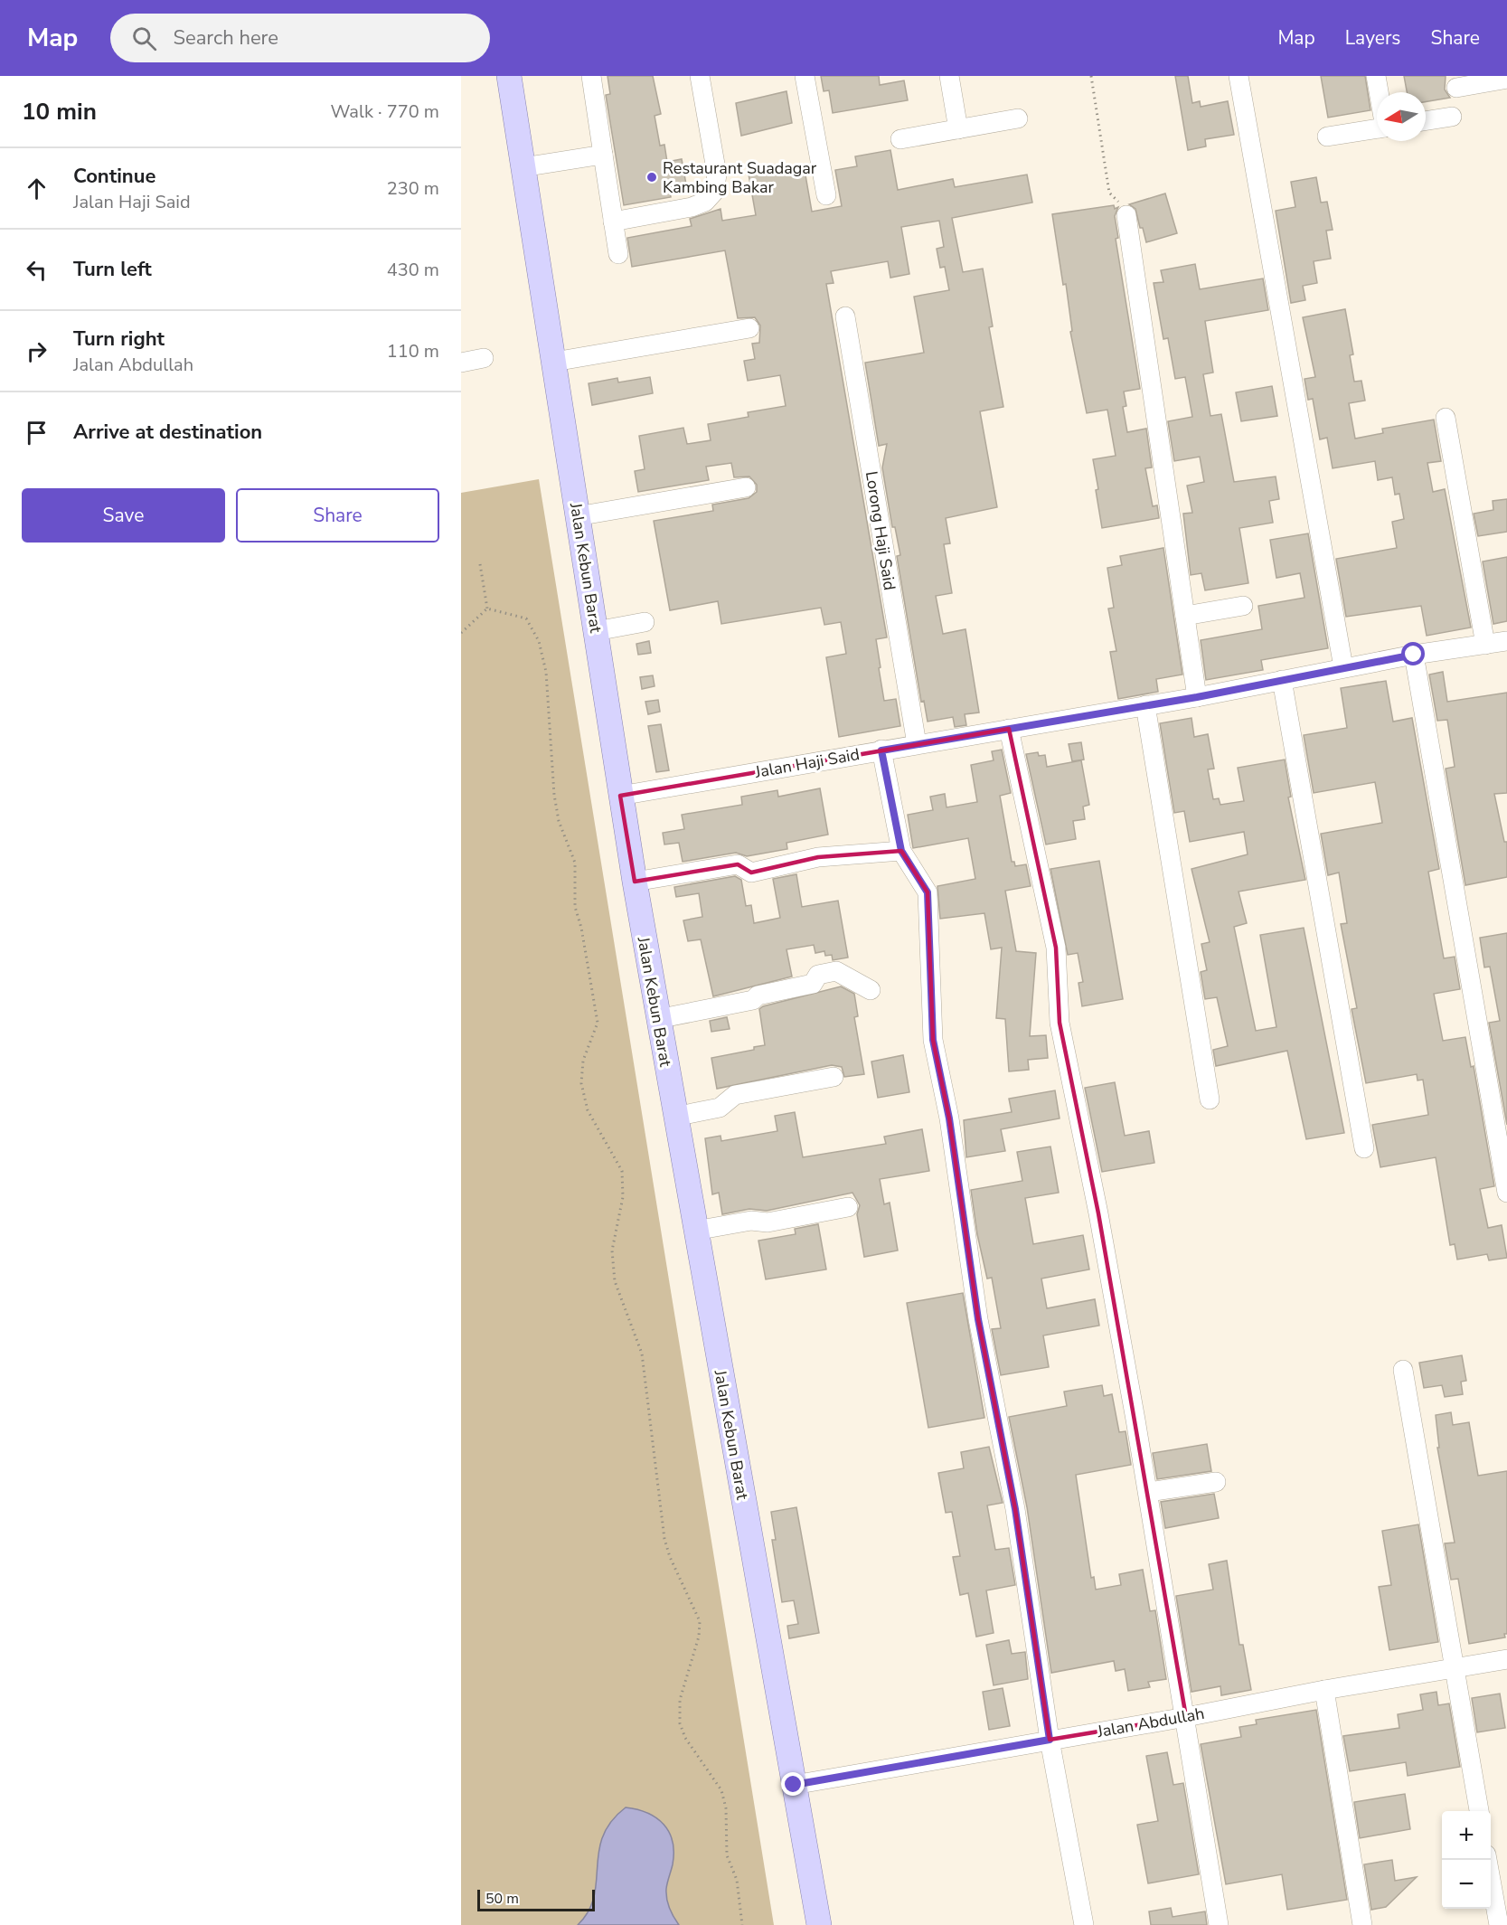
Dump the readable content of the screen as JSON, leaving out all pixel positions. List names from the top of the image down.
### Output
{
  "streets": {
    "main road": ["Jalan Kebun Barat"],
    "street": ["Lorong Haji Said", "Jalan Haji Said", "Jalan Abdullah"]
  },
  "crossings": [
    ["Lorong Haji Said", "Jalan Haji Said"],
    ["Jalan Kebun Barat", "Jalan Haji Said"],
    ["Jalan Kebun Barat", "Jalan Abdullah"]
  ],
  "places": ["Restaurant Suadagar Kambing Bakar"],
  "scale_bar": "50 m",
  "north": "left",
  "page": {
    "header": "Map",
    "search": "Search here",
    "nav": ["Map", "Layers", "Share"],
    "heading": ["10 min", "Walk · 770 m"],
    "list": [
      ["Continue", "Jalan Haji Said", "230 m"],
      ["Turn left", "430 m"],
      ["Turn right", "Jalan Abdullah", "110 m"],
      "Arrive at destination"
    ],
    "buttons": ["Save", "Share"],
    "map_buttons": ["+", "−"],
    "scale": "50 m"
  }
}
